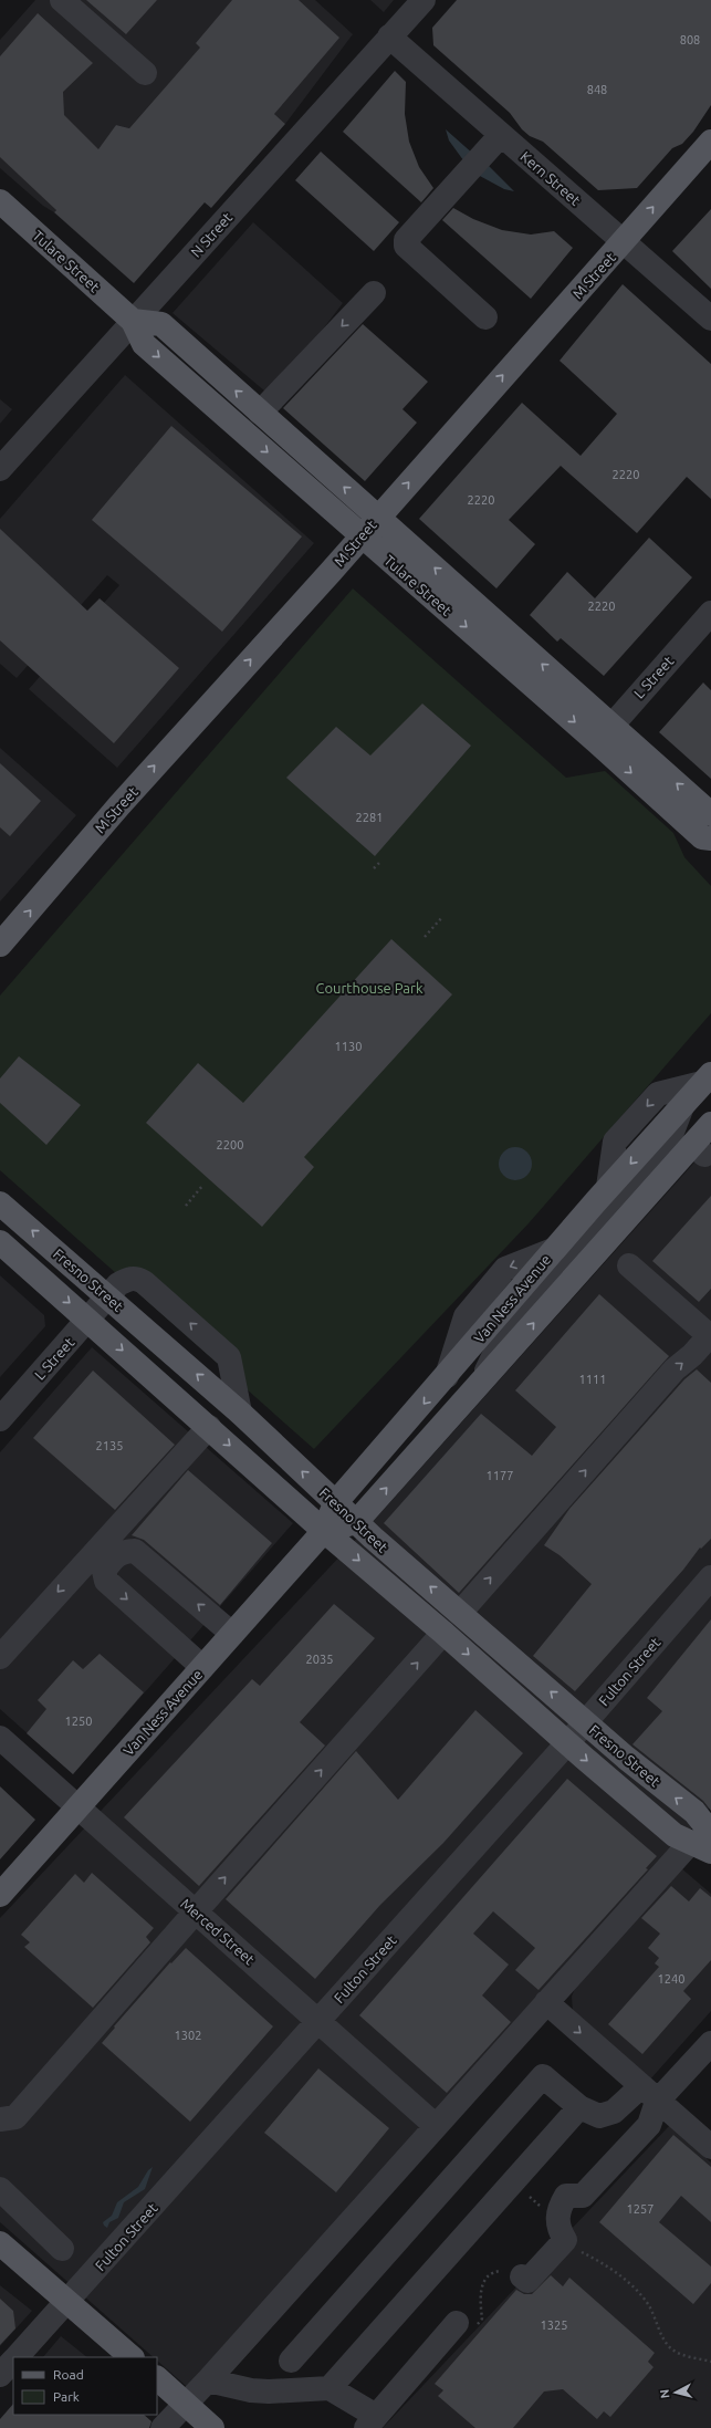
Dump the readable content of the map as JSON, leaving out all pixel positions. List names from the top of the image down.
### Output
{
  "streets": {
    "main road": [
      "Tulare Street",
      "M Street",
      "Fresno Street",
      "Van Ness Avenue"
    ],
    "street": [
      "Kern Street",
      "N Street",
      "L Street",
      "Fulton Street",
      "Merced Street"
    ]
  },
  "crossings": [
    ["Kern Street", "N Street"],
    ["Kern Street", "M Street"],
    ["N Street", "Tulare Street"],
    ["Tulare Street", "M Street"],
    ["Tulare Street", "L Street"],
    ["L Street", "Fresno Street"],
    ["Fresno Street", "Van Ness Avenue"],
    ["Fresno Street", "Fulton Street"],
    ["Van Ness Avenue", "Merced Street"],
    ["Fulton Street", "Merced Street"]
  ],
  "one_way": ["M Street"],
  "parks": ["Courthouse Park"],
  "house_numbers": [
    "808",
    "848",
    "2220",
    "2220",
    "2220",
    "2281",
    "1130",
    "2200",
    "1111",
    "2135",
    "1177",
    "2035",
    "1250",
    "1240",
    "1302",
    "1257",
    "1325"
  ],
  "legend": ["Road", "Park"],
  "north": "left"
}
